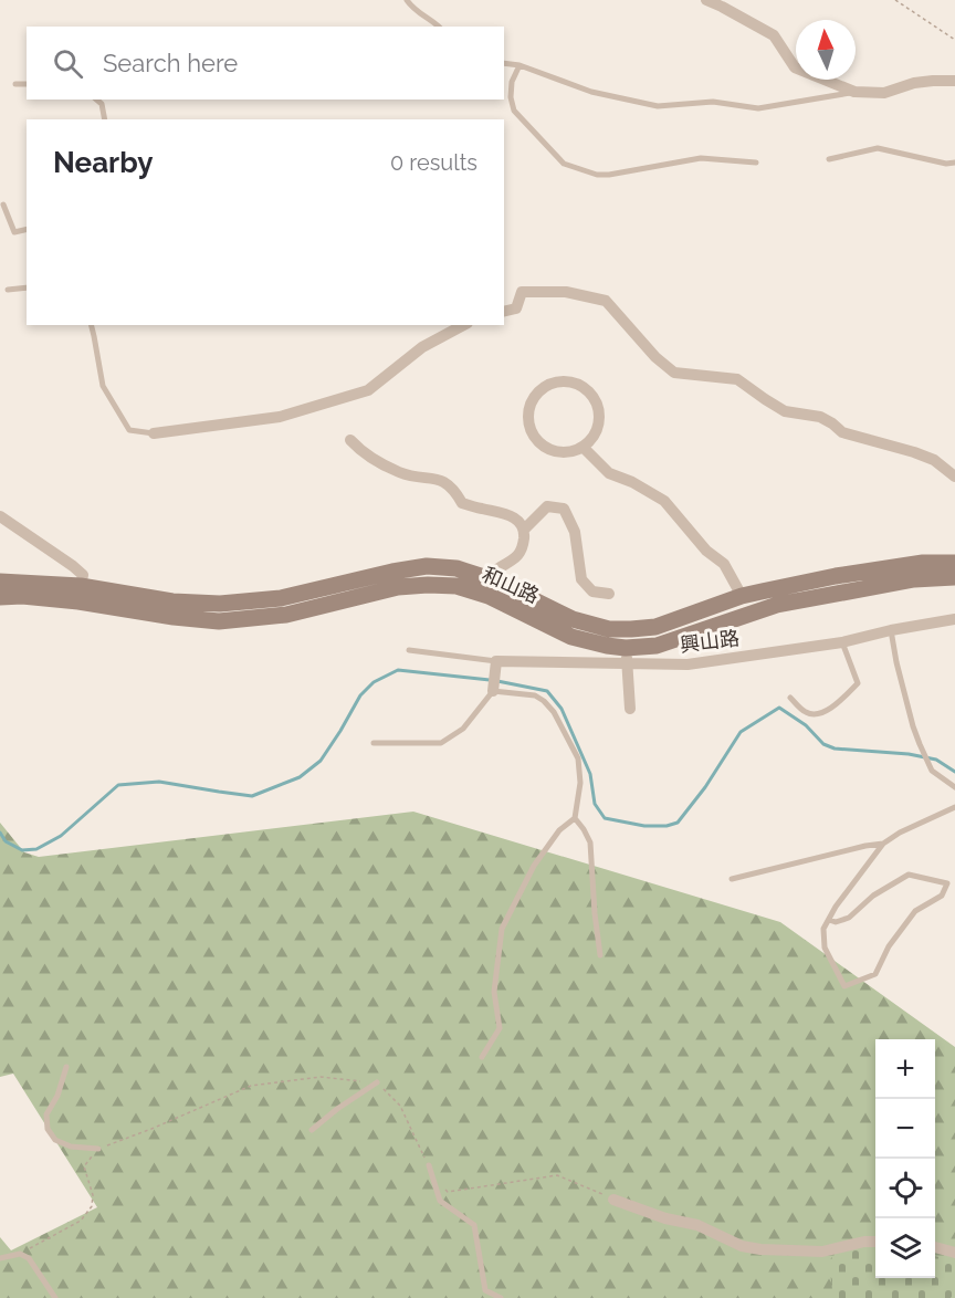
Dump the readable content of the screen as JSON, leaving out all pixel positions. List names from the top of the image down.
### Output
{
  "streets": {
    "main road": ["和山路"],
    "street": ["興山路"]
  },
  "crossings": [
    ["和山路", "興山路"]
  ],
  "north": "top",
  "page": {
    "search": "Search here",
    "heading": ["Nearby", "0 results"],
    "map_buttons": ["+", "−"]
  }
}
